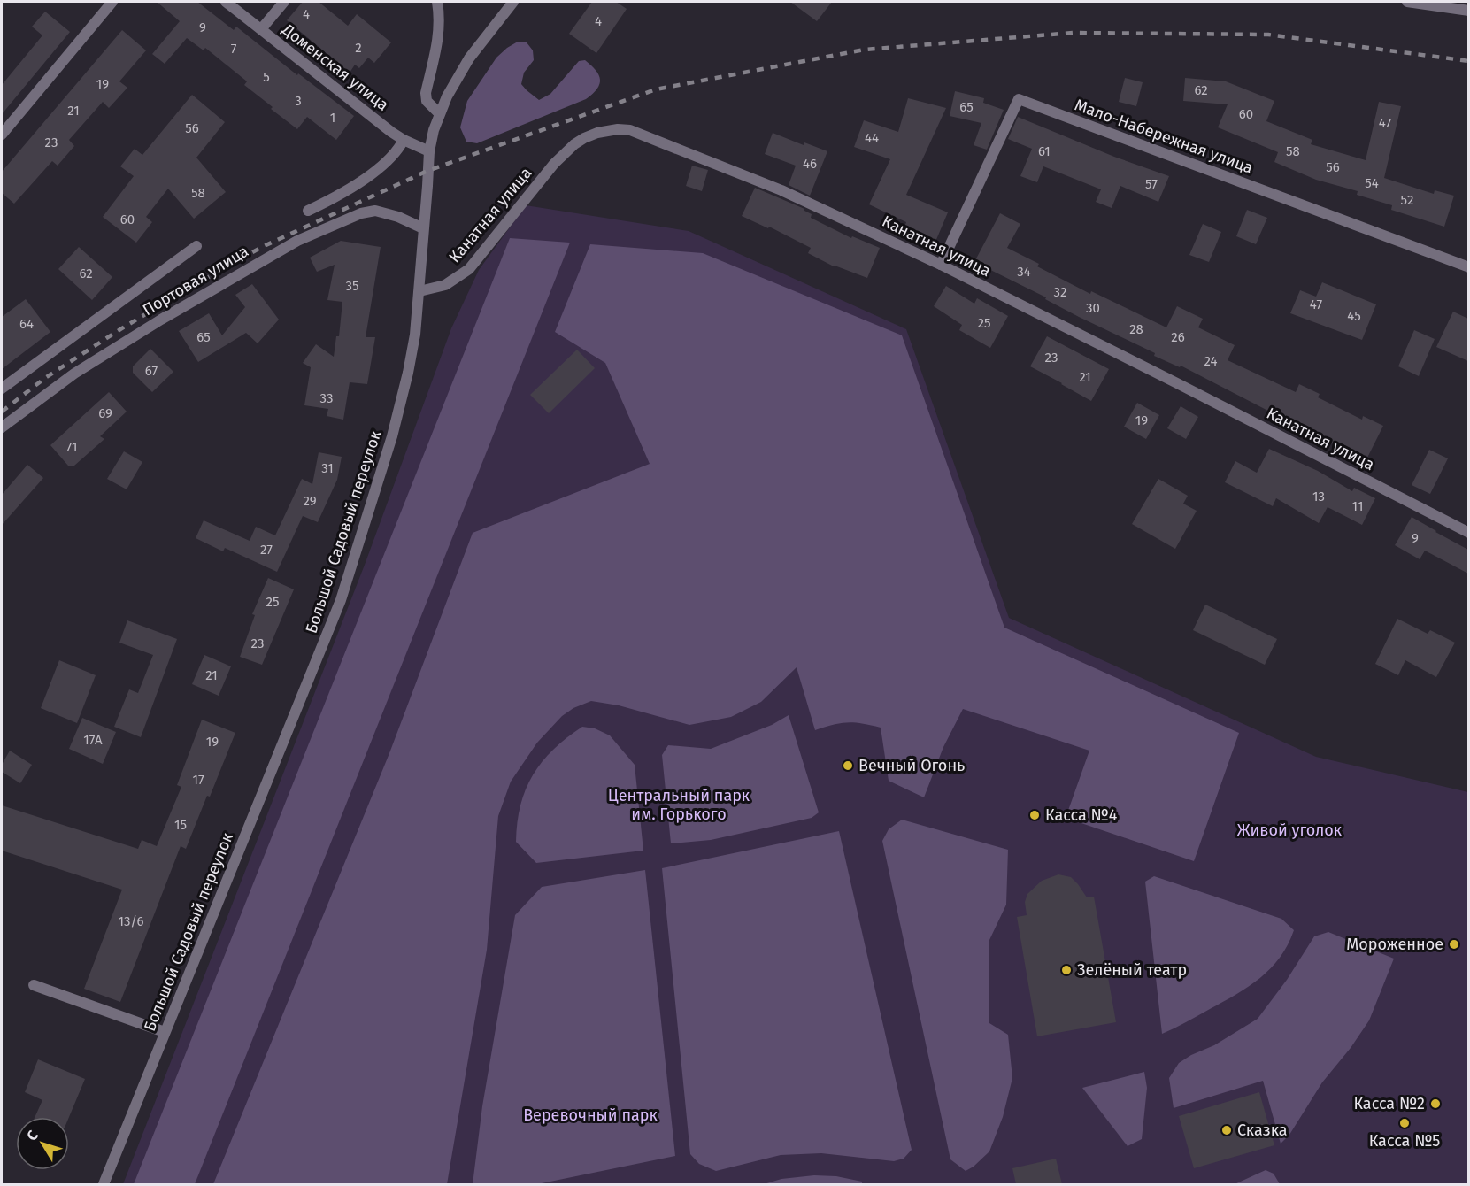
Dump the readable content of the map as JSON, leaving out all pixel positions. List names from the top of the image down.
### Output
{
  "streets": {
    "street": [
      "Доменская улица",
      "Мало-Набережная улица",
      "Канатная улица",
      "Портовая улица",
      "Большой Садовый переулок"
    ]
  },
  "crossings": [
    ["Доменская улица", "Большой Садовый переулок"],
    ["Мало-Набережная улица", "Канатная улица"],
    ["Канатная улица", "Большой Садовый переулок"],
    ["Портовая улица", "Большой Садовый переулок"]
  ],
  "parks": ["Центральный парк им. Горького", "Живой уголок", "Веревочный парк"],
  "places": [
    "Вечный Огонь",
    "Касса №4",
    "Мороженное",
    "Зелёный театр",
    "Касса №2",
    "Касса №5",
    "Сказка"
  ],
  "house_numbers": [
    "4",
    "4",
    "9",
    "2",
    "7",
    "5",
    "19",
    "62",
    "3",
    "65",
    "21",
    "60",
    "1",
    "47",
    "56",
    "44",
    "23",
    "61",
    "58",
    "46",
    "56",
    "54",
    "57",
    "58",
    "52",
    "60",
    "34",
    "62",
    "35",
    "32",
    "47",
    "30",
    "45",
    "25",
    "64",
    "28",
    "65",
    "26",
    "23",
    "24",
    "67",
    "21",
    "33",
    "69",
    "19",
    "71",
    "31",
    "13",
    "29",
    "11",
    "9",
    "27",
    "25",
    "23",
    "21",
    "17А",
    "19",
    "17",
    "15",
    "13/6"
  ],
  "north": "top left"
}
